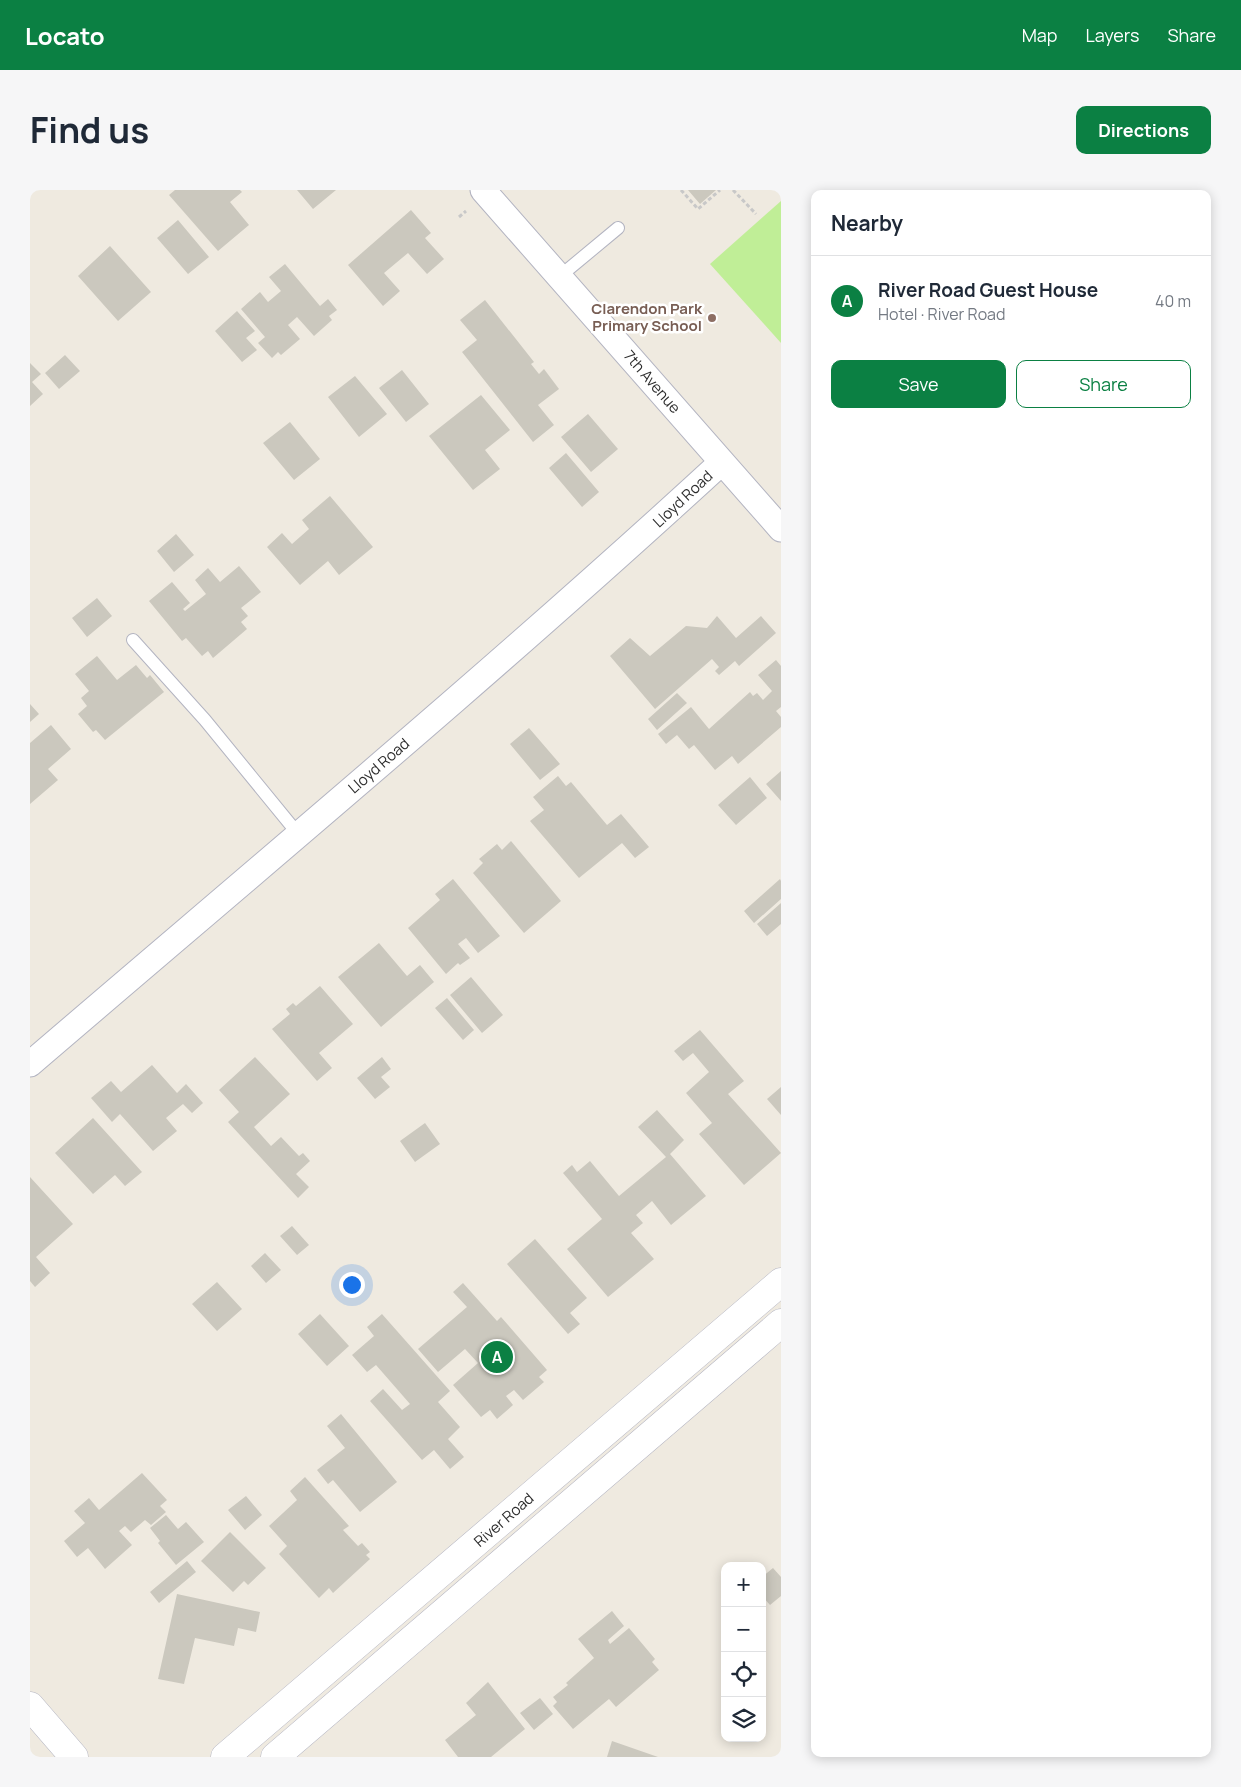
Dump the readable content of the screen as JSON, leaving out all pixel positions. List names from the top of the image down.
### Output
{
  "streets": {
    "main road": ["River Road"],
    "street": ["7th Avenue", "Lloyd Road"]
  },
  "crossings": [
    ["7th Avenue", "Lloyd Road"]
  ],
  "places": ["Clarendon Park Primary School"],
  "page": {
    "header": "Locato",
    "nav": ["Map", "Layers", "Share"],
    "title": "Find us",
    "buttons": [
      "Directions",
      ["Save", "Share"]
    ],
    "heading": "Nearby",
    "list": [
      {
        "mark": "A",
        "name": "River Road Guest House",
        "note": "Hotel · River Road",
        "value": "40 m"
      }
    ],
    "pins": "A",
    "map_buttons": ["+", "−"]
  }
}
